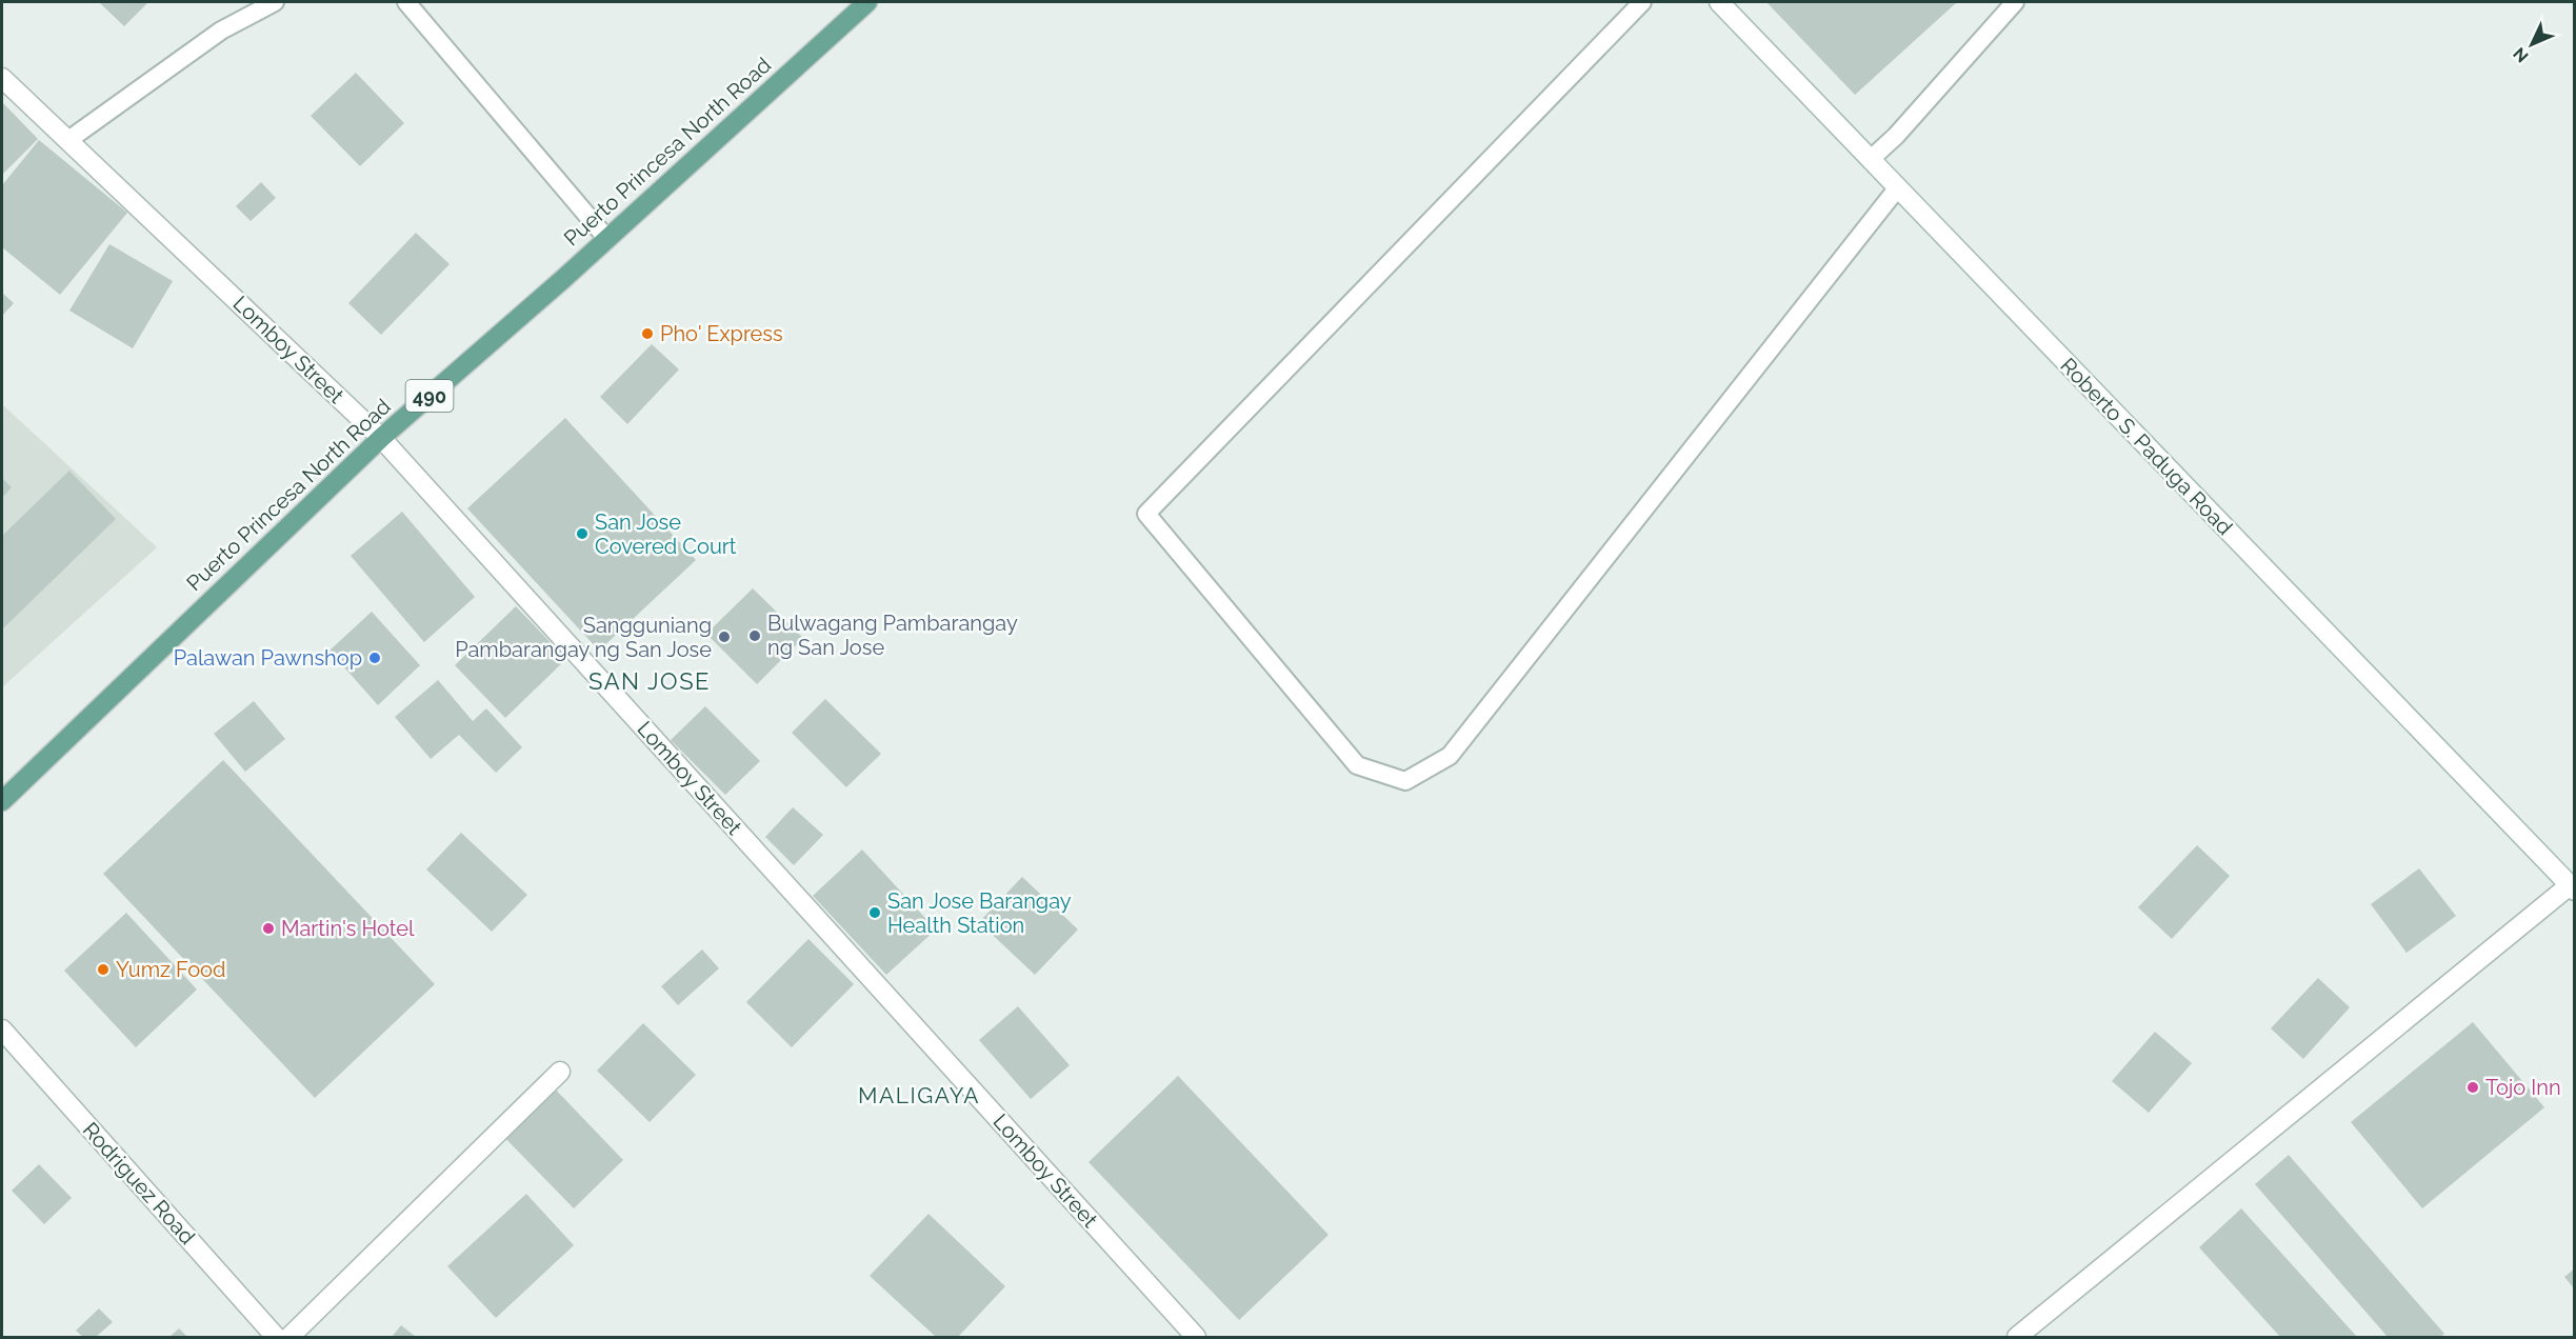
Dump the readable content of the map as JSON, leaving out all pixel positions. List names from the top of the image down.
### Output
{
  "streets": {
    "main road": ["Puerto Princesa North Road", "490"],
    "street": ["Lomboy Street", "Roberto S. Paduga Road", "Rodriguez Road"]
  },
  "crossings": [
    ["Puerto Princesa North Road", "Lomboy Street"]
  ],
  "districts": ["SAN JOSE", "MALIGAYA"],
  "places": [
    "Pho' Express",
    "San Jose Covered Court",
    "Bulwagang Pambarangay ng San Jose",
    "Sangguniang Pambarangay ng San Jose",
    "Palawan Pawnshop",
    "San Jose Barangay Health Station",
    "Martin's Hotel",
    "Yumz Food",
    "Tojo Inn"
  ],
  "north": "bottom left"
}
